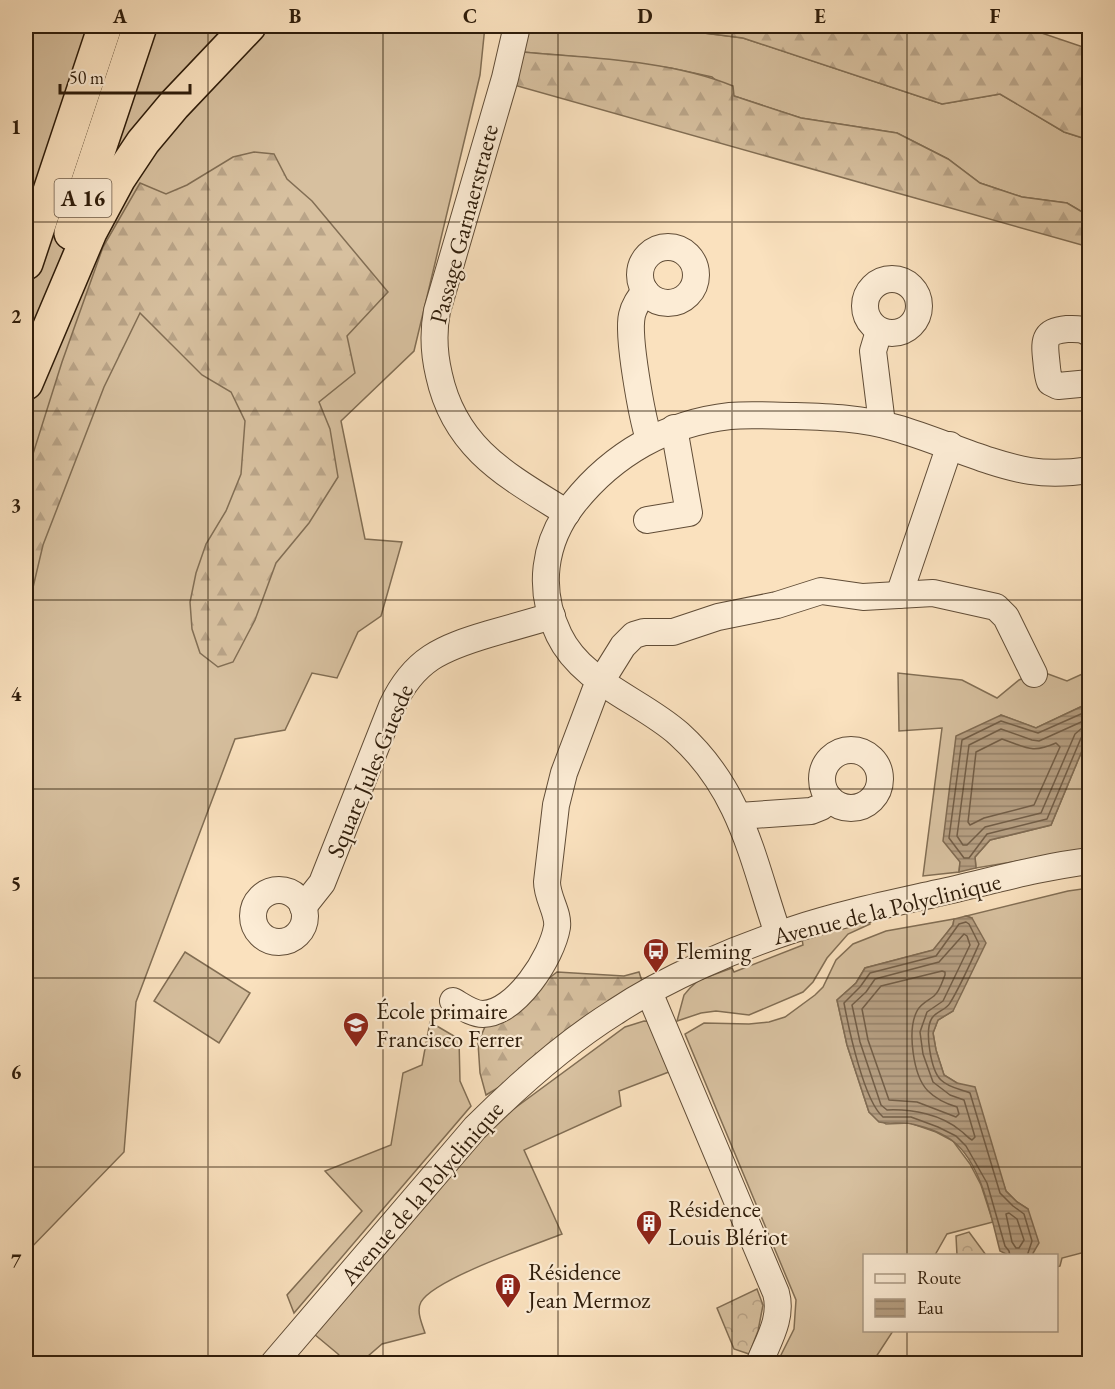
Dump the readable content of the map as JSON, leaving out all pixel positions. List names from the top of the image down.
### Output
{
  "streets": {
    "highway": ["A 16"],
    "street": ["Passage Garnaerstraete", "Square Jules Guesde", "Avenue de la Polyclinique"]
  },
  "places": {
    "bus stop": ["Fleming"],
    "school or university": ["École primaire Francisco Ferrer"],
    "building": ["Résidence Louis Blériot", "Résidence Jean Mermoz"]
  },
  "legend": ["Route", "Eau"],
  "scale_bar": "50 m",
  "grid": {
    "columns": [
      "A",
      "B",
      "C",
      "D",
      "E",
      "F"
    ],
    "rows": [
      "1",
      "2",
      "3",
      "4",
      "5",
      "6",
      "7"
    ]
  }
}
